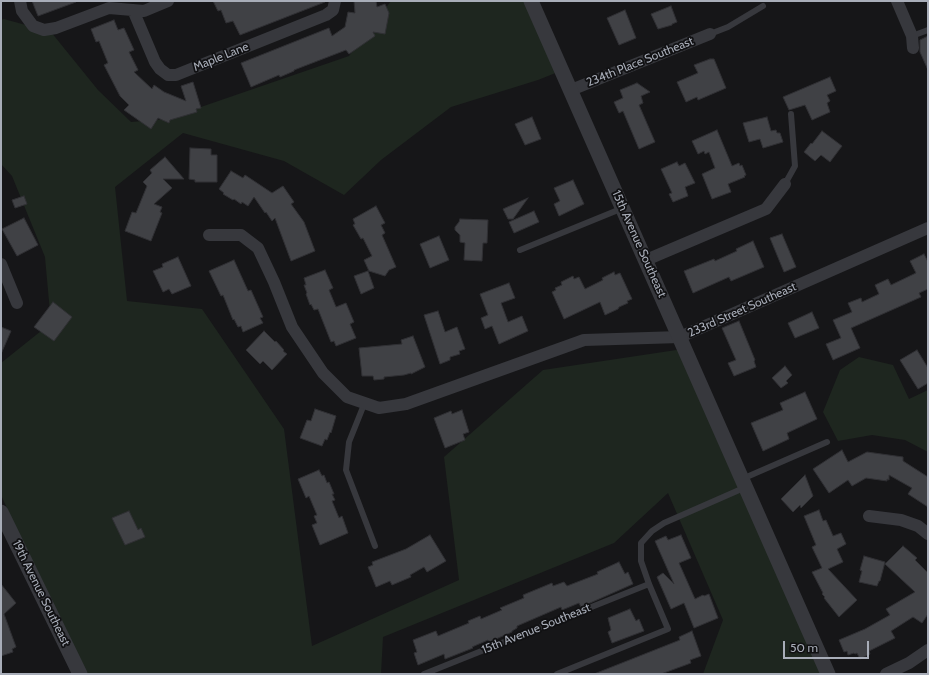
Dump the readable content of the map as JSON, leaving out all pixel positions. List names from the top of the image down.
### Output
{
  "streets": {
    "street": [
      "Maple Lane",
      "234th Place Southeast",
      "15th Avenue Southeast",
      "233rd Street Southeast",
      "19th Avenue Southeast"
    ]
  },
  "crossings": [
    ["234th Place Southeast", "15th Avenue Southeast"],
    ["15th Avenue Southeast", "233rd Street Southeast"]
  ],
  "scale_bar": "50 m"
}
